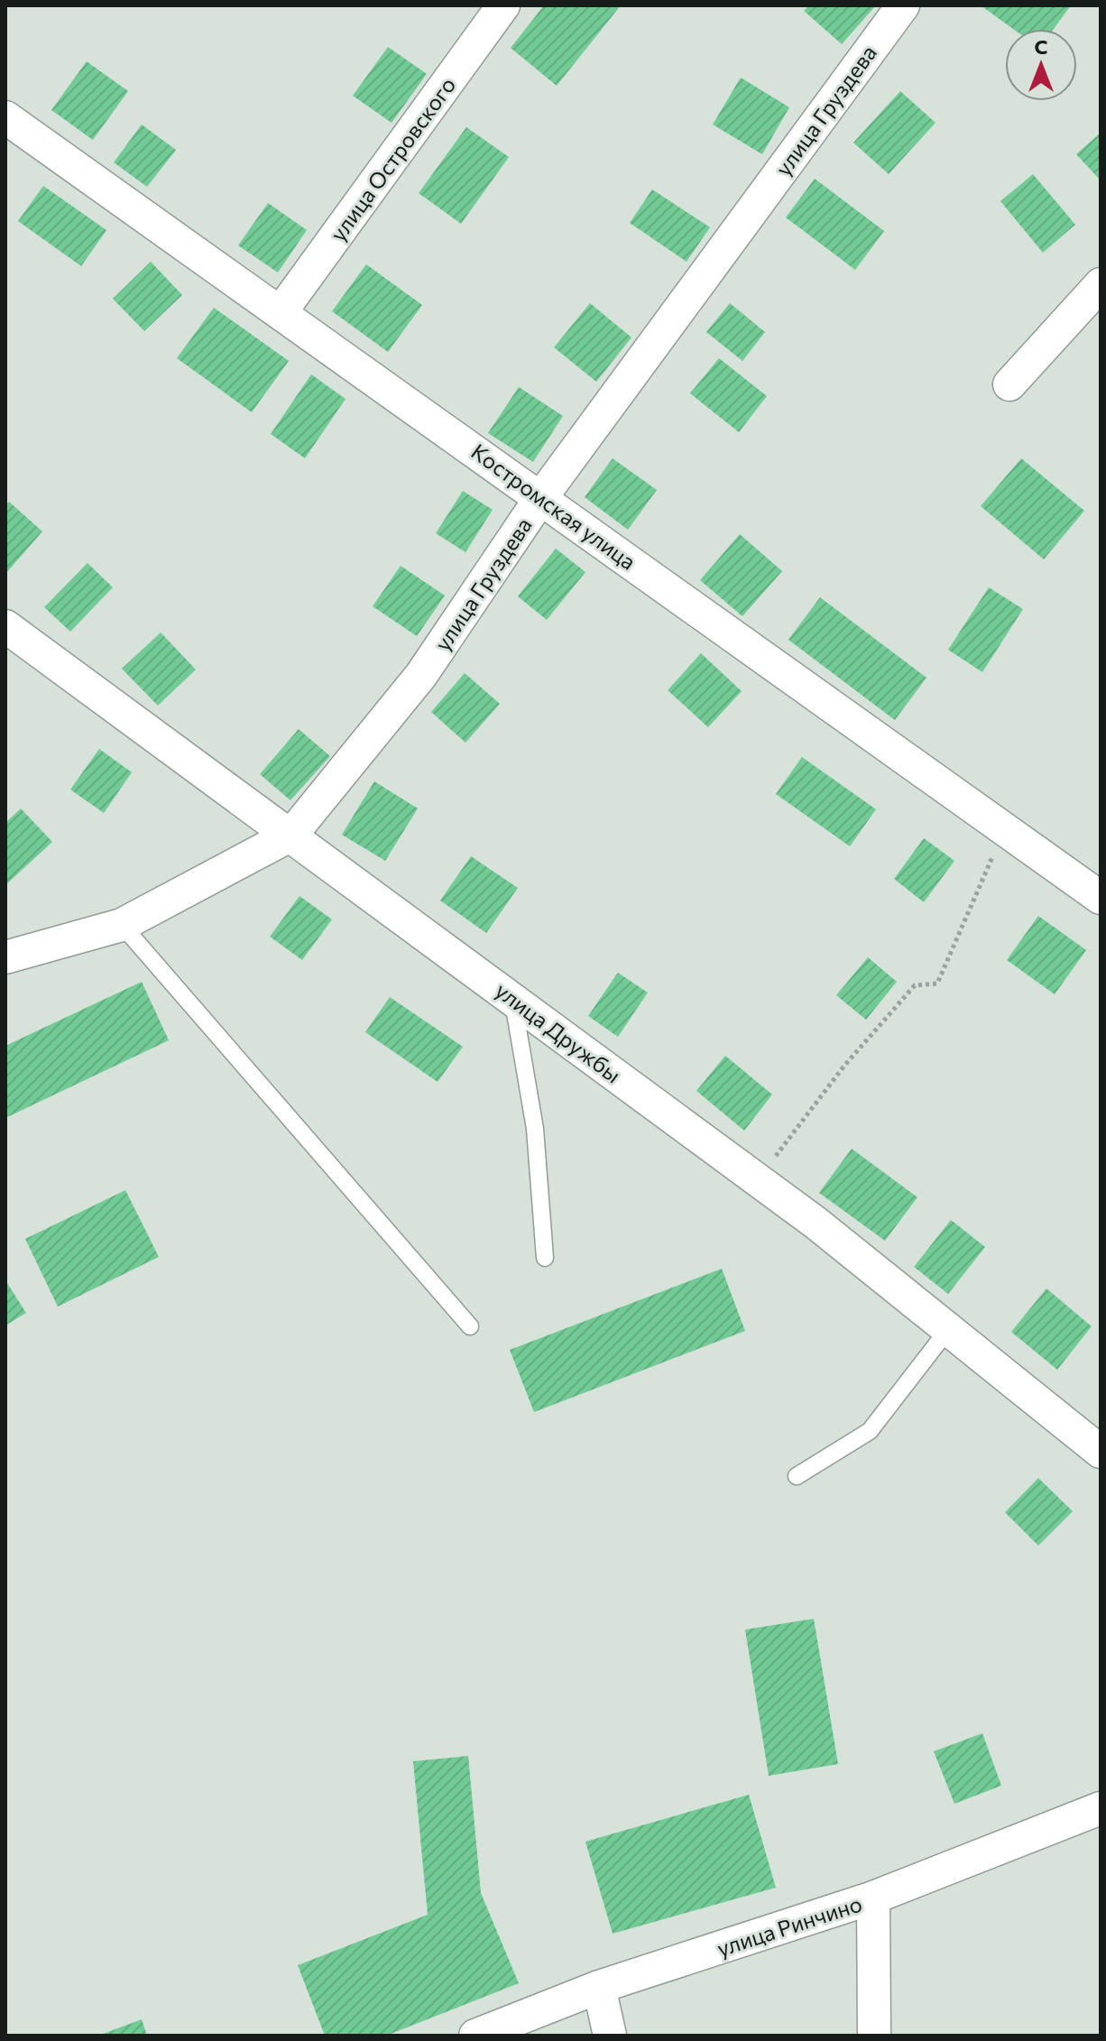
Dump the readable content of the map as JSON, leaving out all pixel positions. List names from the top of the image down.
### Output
{
  "streets": {
    "street": [
      "улица Груздева",
      "улица Островского",
      "Костромская улица",
      "улица Дружбы",
      "улица Ринчино"
    ]
  },
  "crossings": [
    ["улица Груздева", "Костромская улица"],
    ["улица Груздева", "улица Дружбы"],
    ["улица Островского", "Костромская улица"]
  ],
  "north": "top"
}
